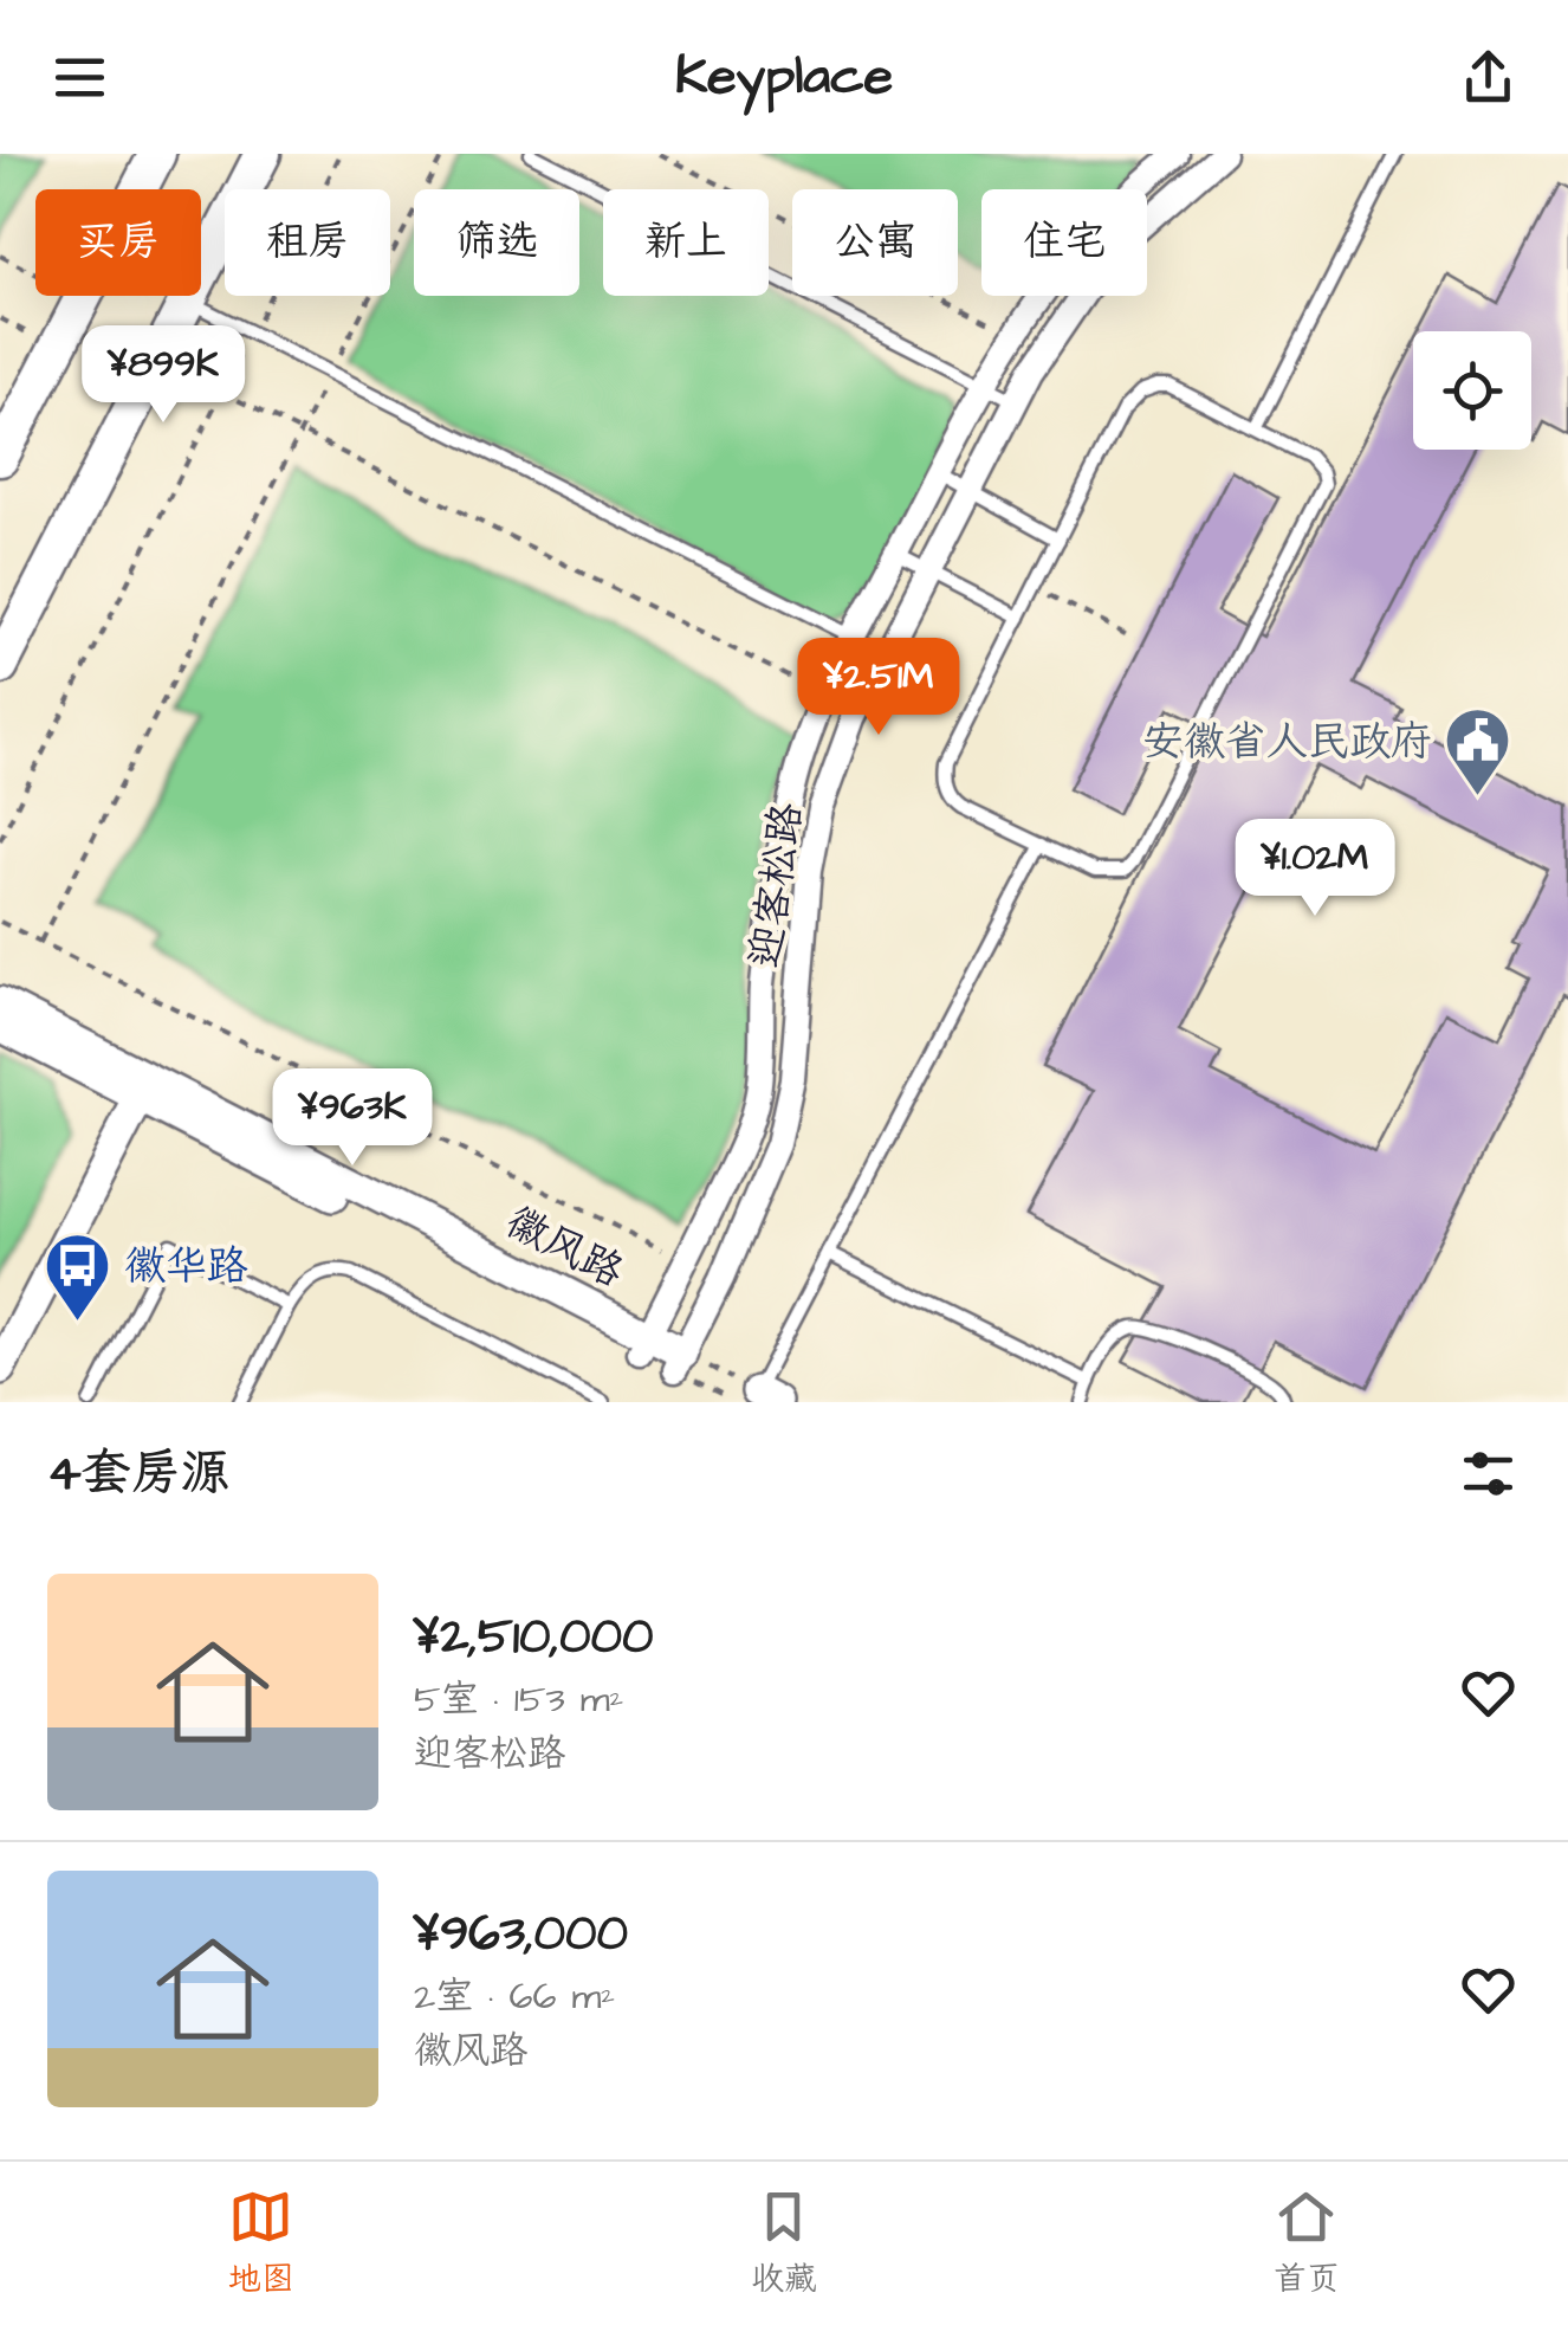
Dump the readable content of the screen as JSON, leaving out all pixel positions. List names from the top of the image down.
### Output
{
  "streets": {
    "street": ["迎客松路", "徽风路"]
  },
  "crossings": [
    ["迎客松路", "徽风路"]
  ],
  "places": {
    "public building": ["安徽省人民政府"],
    "bus stop": ["徽华路"]
  },
  "page": {
    "header": "Keyplace",
    "chip": [
      "买房",
      "租房",
      "筛选",
      "新上",
      "公寓",
      "住宅"
    ],
    "price": [
      "¥899K",
      "¥2.51M",
      "¥1.02M",
      "¥963K"
    ],
    "heading": "4套房源",
    "list": [
      {
        "name": "¥2,510,000",
        "note": "5室 · 153 m² · 迎客松路"
      },
      {
        "name": "¥963,000",
        "note": "2室 · 66 m² · 徽风路"
      }
    ],
    "tabs": ["地图", "收藏", "首页"]
  }
}
